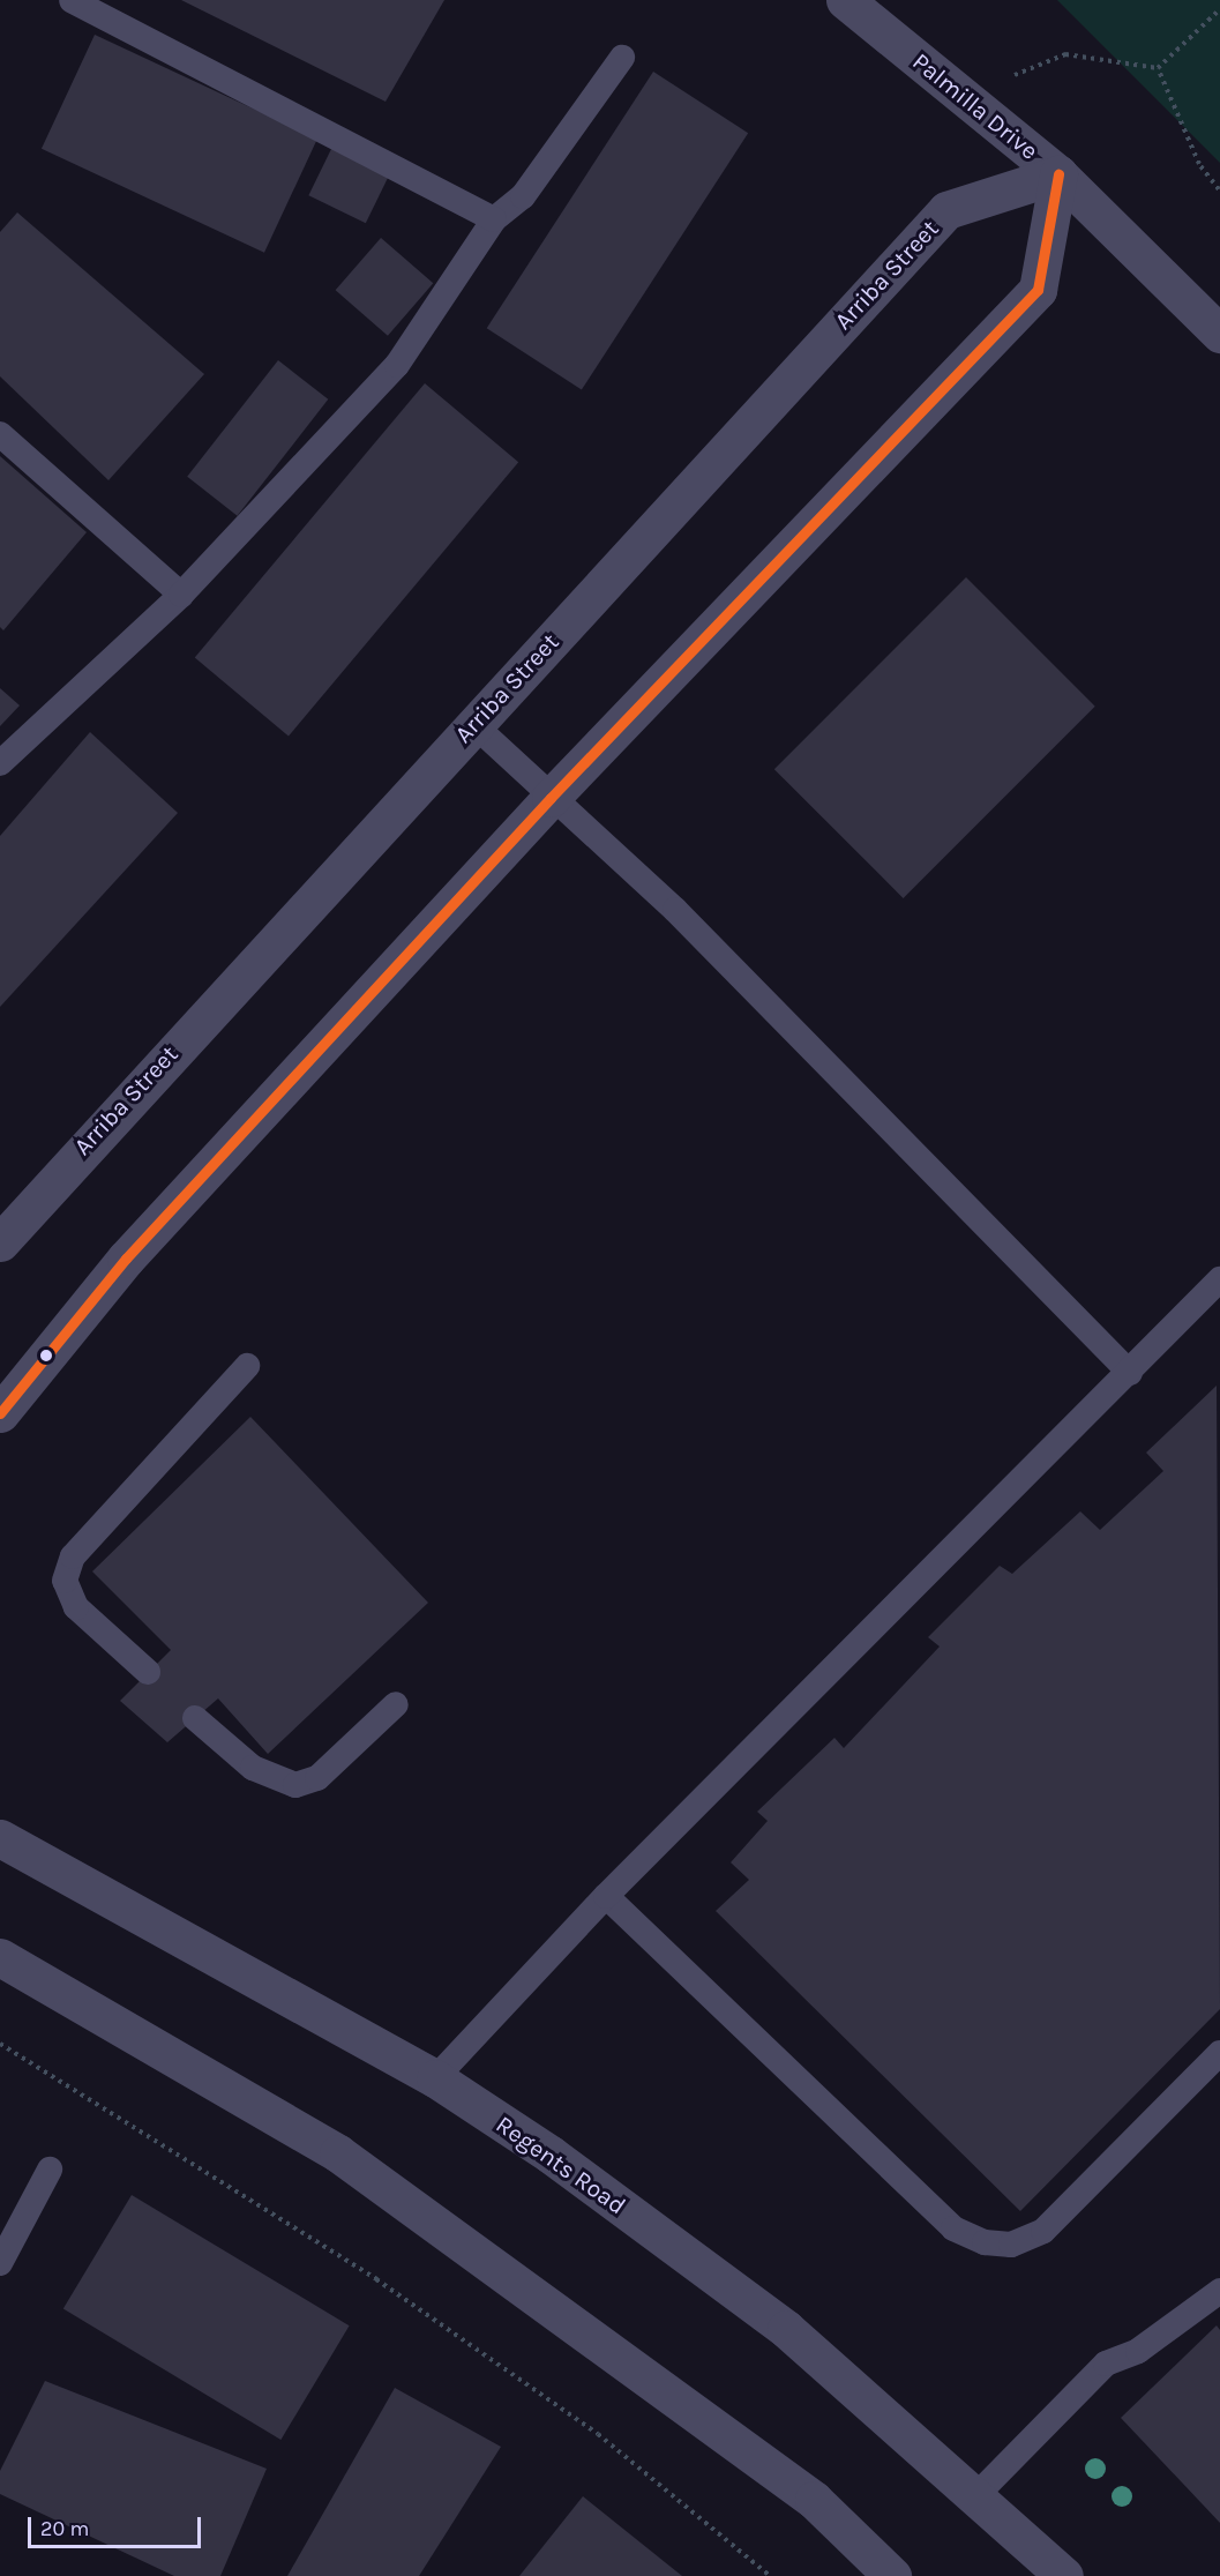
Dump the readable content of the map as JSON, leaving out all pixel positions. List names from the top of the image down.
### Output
{
  "streets": {
    "street": ["Palmilla Drive", "Arriba Street", "Regents Road"]
  },
  "crossings": [
    ["Palmilla Drive", "Arriba Street"]
  ],
  "scale_bar": "20 m"
}
